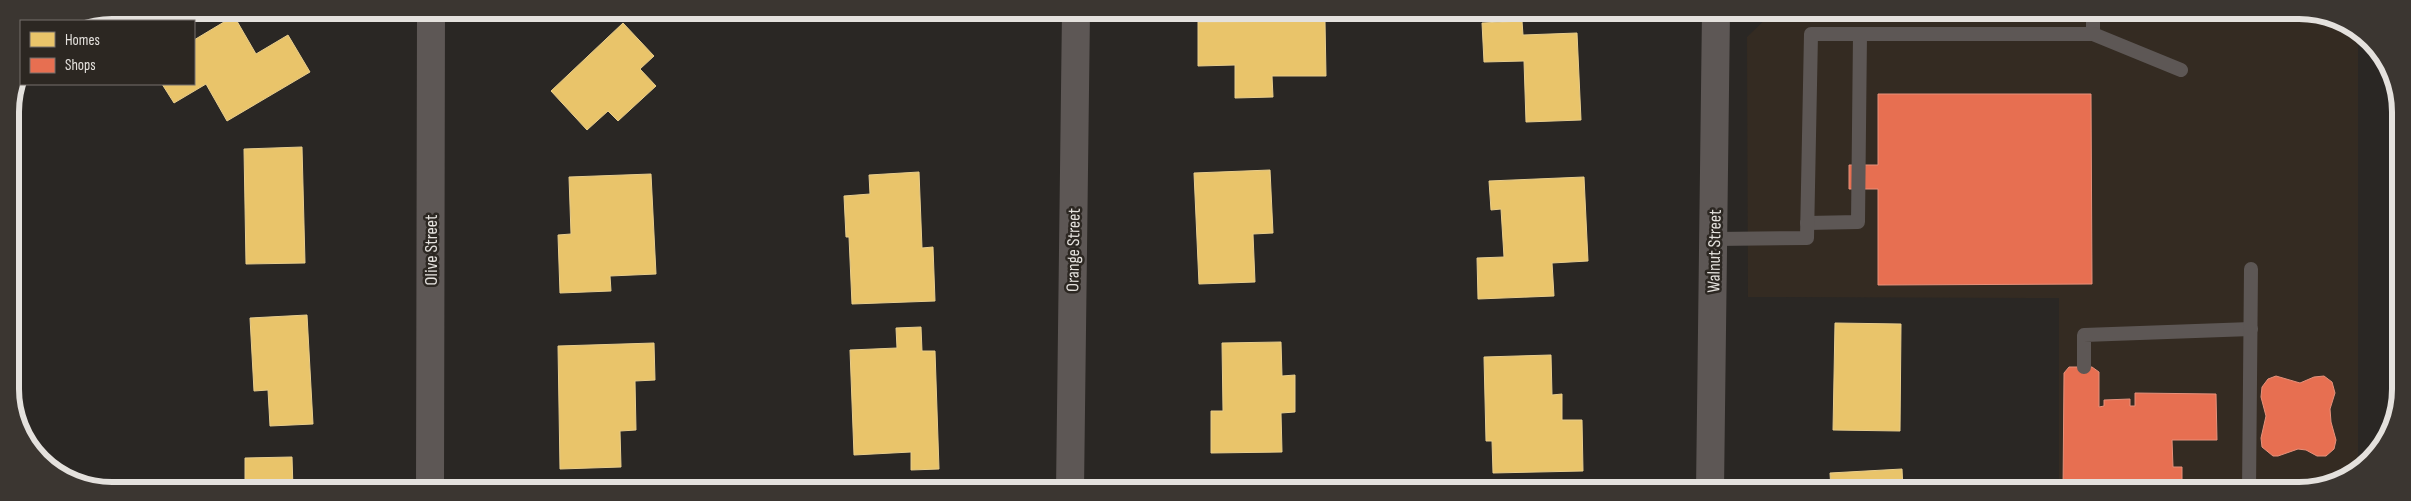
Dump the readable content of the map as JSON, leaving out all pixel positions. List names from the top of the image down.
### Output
{
  "streets": {
    "street": ["Olive Street", "Orange Street", "Walnut Street"]
  },
  "legend": ["Homes", "Shops"]
}
